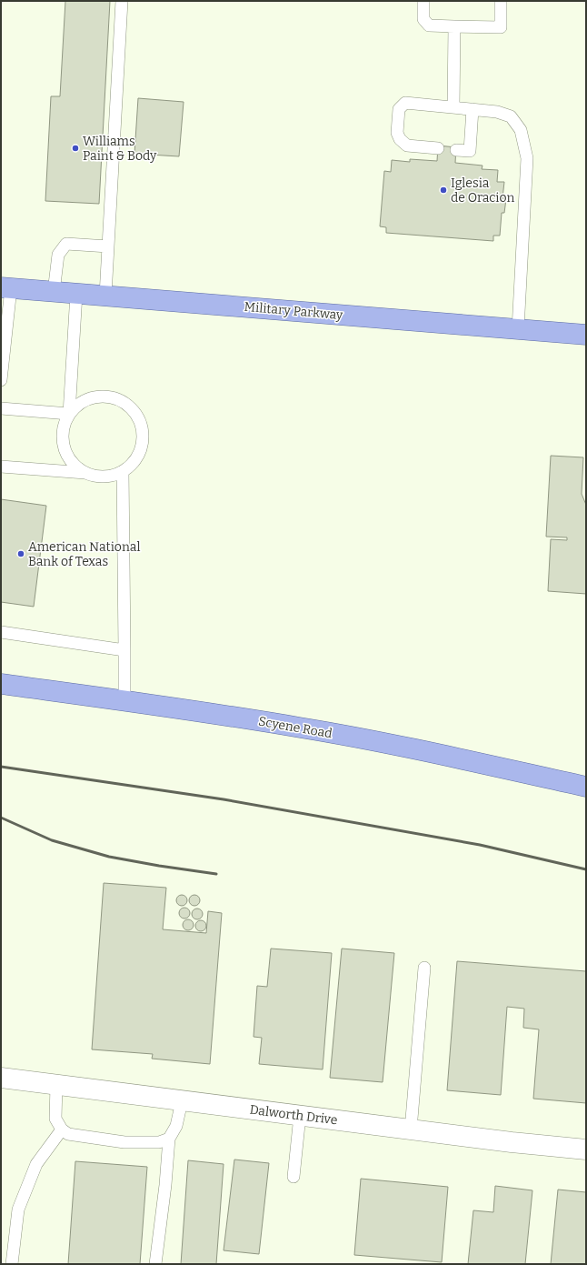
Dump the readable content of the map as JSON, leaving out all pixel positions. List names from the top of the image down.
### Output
{
  "streets": {
    "main road": ["Military Parkway", "Scyene Road"],
    "street": ["Dalworth Drive"]
  },
  "places": ["Williams Paint & Body", "Iglesia de Oracion", "American National Bank of Texas"]
}
